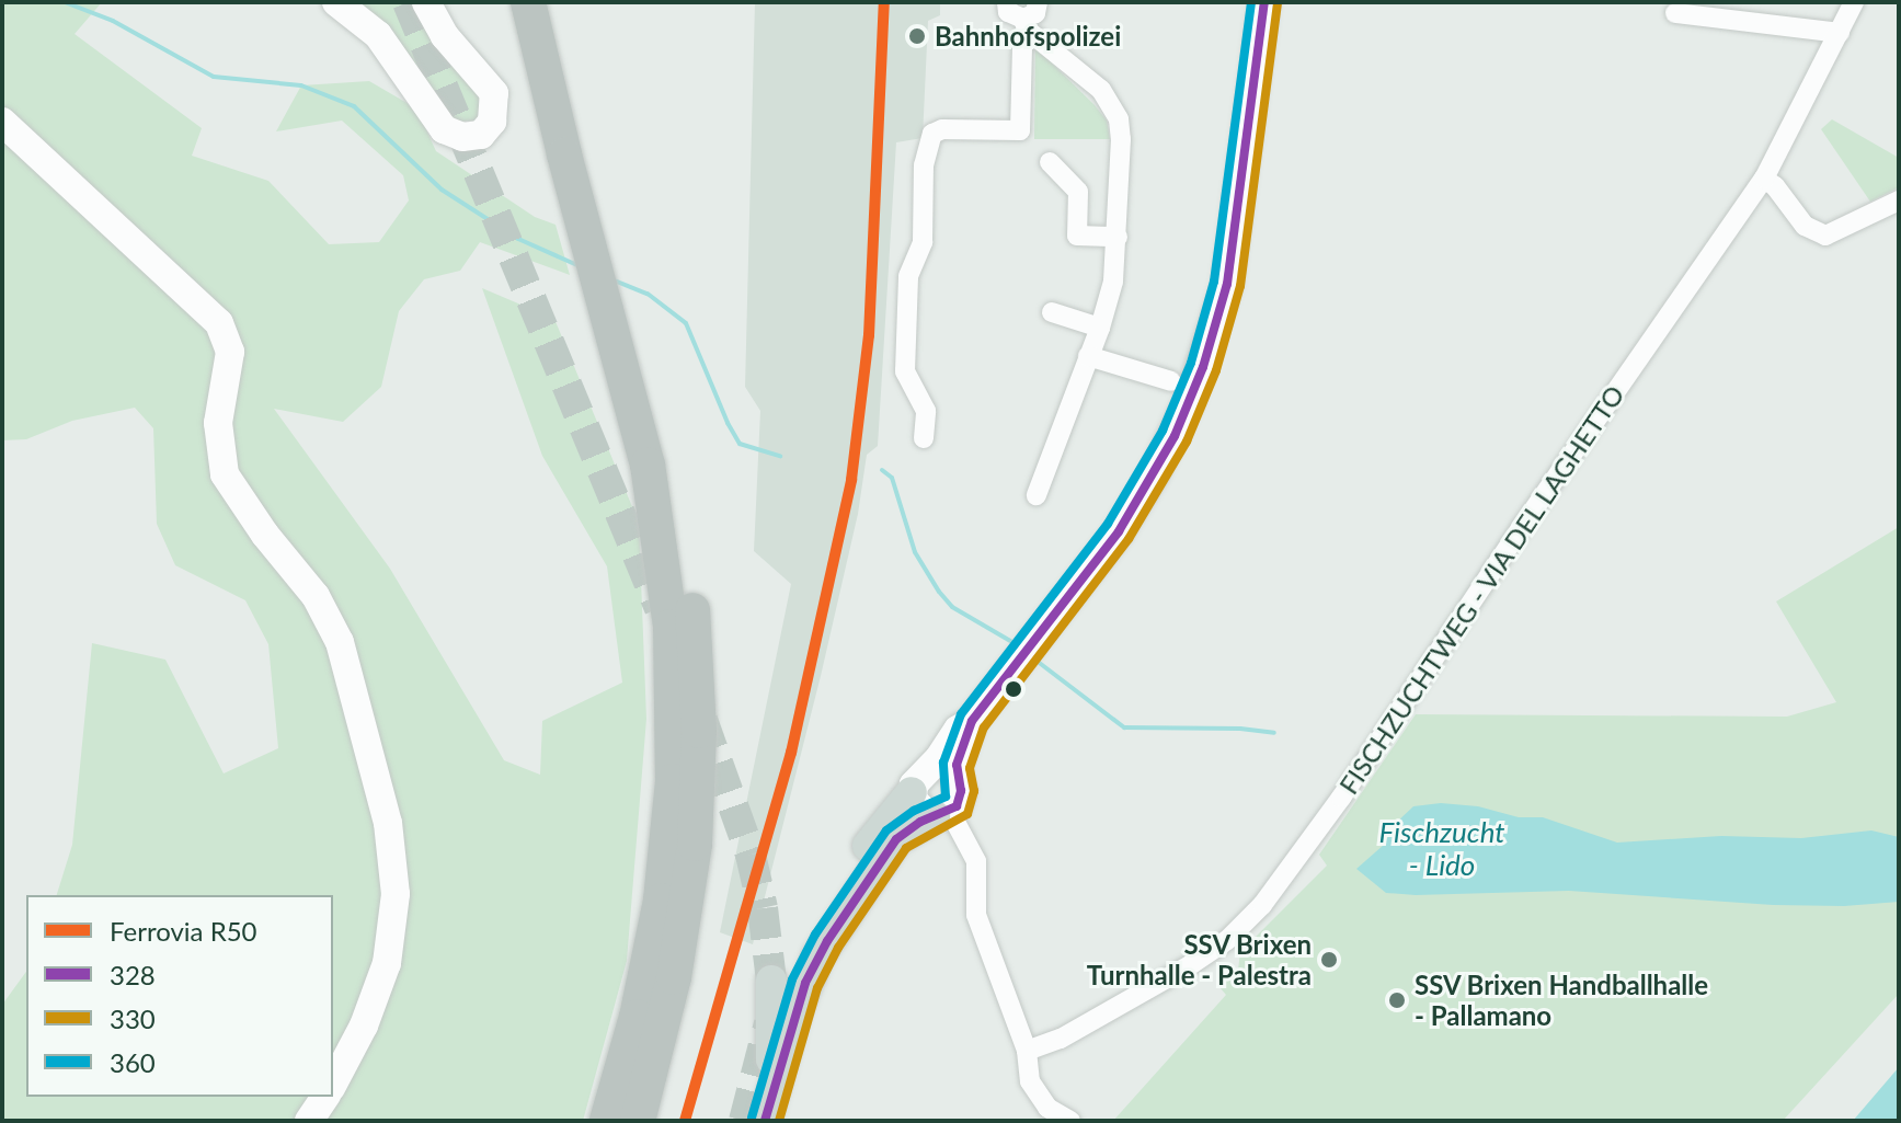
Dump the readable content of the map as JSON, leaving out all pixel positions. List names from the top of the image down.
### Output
{
  "streets": {
    "street": ["FISCHZUCHTWEG - VIA DEL LAGHETTO"]
  },
  "water": ["Fischzucht - Lido"],
  "places": ["Bahnhofspolizei", "SSV Brixen Turnhalle - Palestra", "SSV Brixen Handballhalle - Pallamano"],
  "lines": [
    "rail line R50",
    "transit line 328",
    "transit line 360",
    "transit line 330"
  ],
  "legend": [
    "Ferrovia R50",
    "328",
    "330",
    "360"
  ]
}
